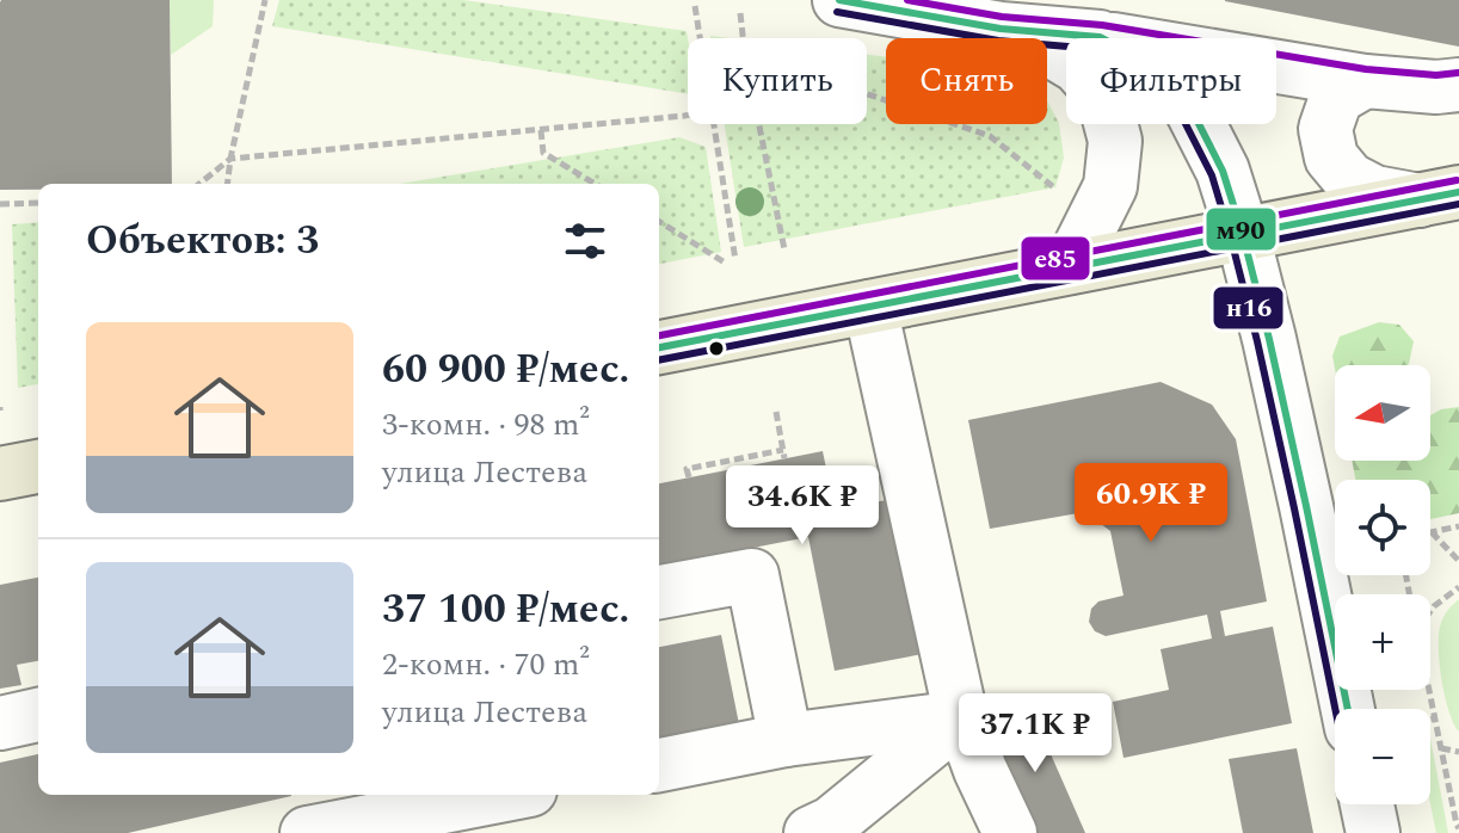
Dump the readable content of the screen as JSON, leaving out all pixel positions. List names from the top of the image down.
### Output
{
  "lines": ["transit line м90", "transit line е85", "transit line н16"],
  "north": "left",
  "page": {
    "chip": ["Купить", "Снять", "Фильтры"],
    "heading": "Объектов: 3",
    "list": [
      {
        "name": "60 900 ₽/мес.",
        "note": "3-комн. · 98 m² · улица Лестева"
      },
      {
        "name": "37 100 ₽/мес.",
        "note": "2-комн. · 70 m² · улица Лестева"
      }
    ],
    "map_buttons": ["+", "−"],
    "price": ["60.9K ₽", "34.6K ₽", "37.1K ₽"]
  }
}
